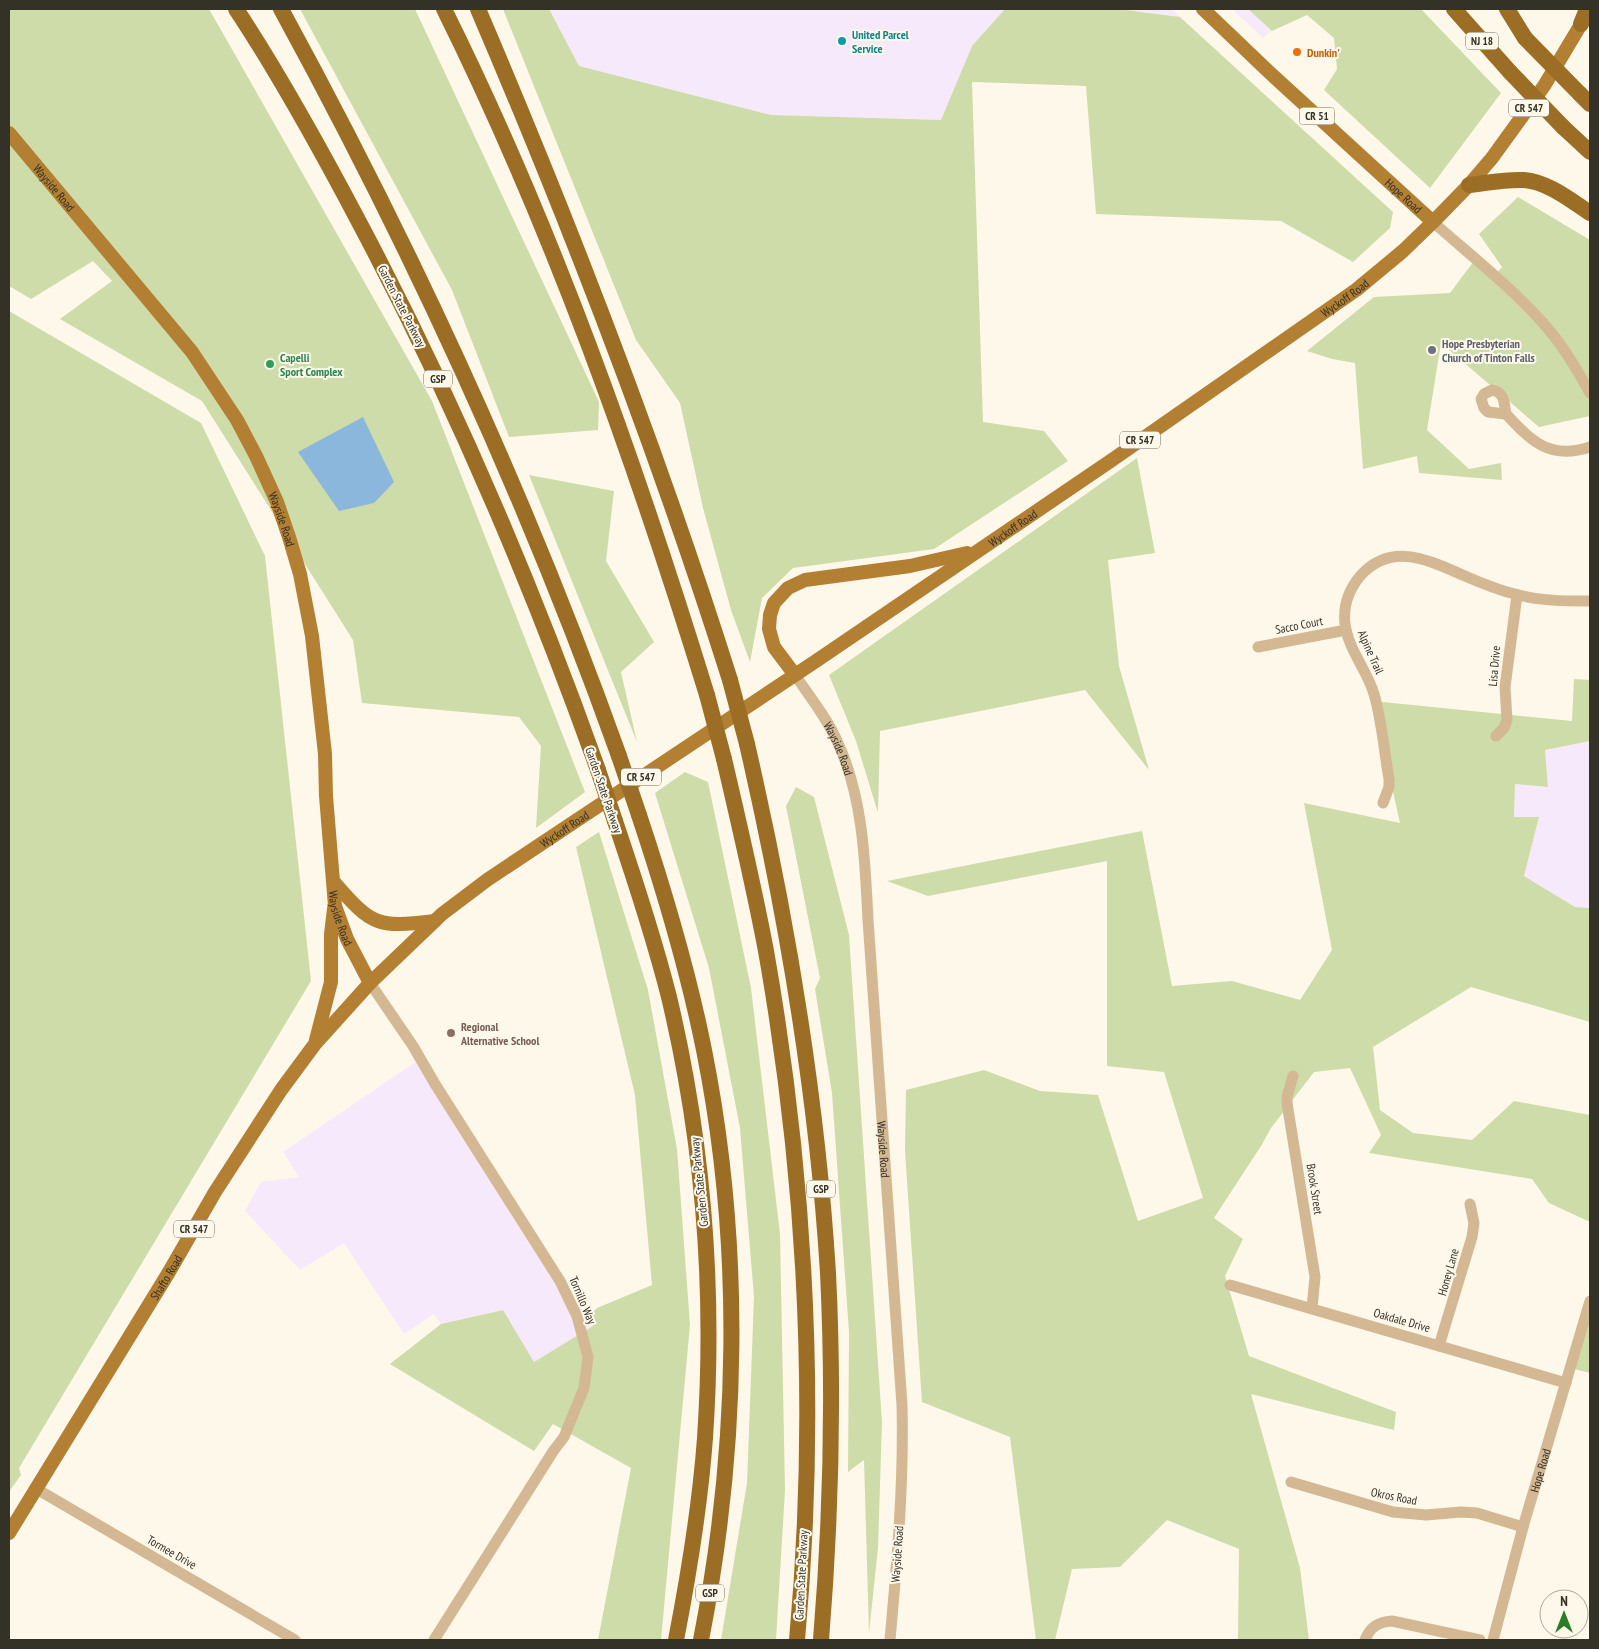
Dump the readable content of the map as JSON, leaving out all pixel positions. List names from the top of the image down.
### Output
{
  "streets": {
    "highway": ["NJ 18", "Garden State Parkway", "GSP"],
    "main road": [
      "CR 547",
      "CR 51",
      "Wayside Road",
      "Hope Road",
      "Wyckoff Road",
      "Shafto Road"
    ],
    "street": [
      "Sacco Court",
      "Alpine Trail",
      "Lisa Drive",
      "Brook Street",
      "Honey Lane",
      "Tornillo Way",
      "Oakdale Drive",
      "Okros Road",
      "Tormee Drive"
    ]
  },
  "crossings": [
    ["Wayside Road", "Wyckoff Road"],
    ["Wayside Road", "Shafto Road"],
    ["Wayside Road", "Tornillo Way"],
    ["Hope Road", "Wyckoff Road"],
    ["Hope Road", "Oakdale Drive"],
    ["Hope Road", "Okros Road"],
    ["Wyckoff Road", "Shafto Road"],
    ["Wyckoff Road", "Tornillo Way"],
    ["Sacco Court", "Alpine Trail"],
    ["Alpine Trail", "Lisa Drive"],
    ["Brook Street", "Oakdale Drive"],
    ["Honey Lane", "Oakdale Drive"],
    ["Shafto Road", "Tornillo Way"],
    ["Shafto Road", "Tormee Drive"]
  ],
  "places": [
    "United Parcel Service",
    "Dunkin'",
    "Hope Presbyterian Church of Tinton Falls",
    "Capelli Sport Complex",
    "Regional Alternative School"
  ],
  "north": "top"
}
